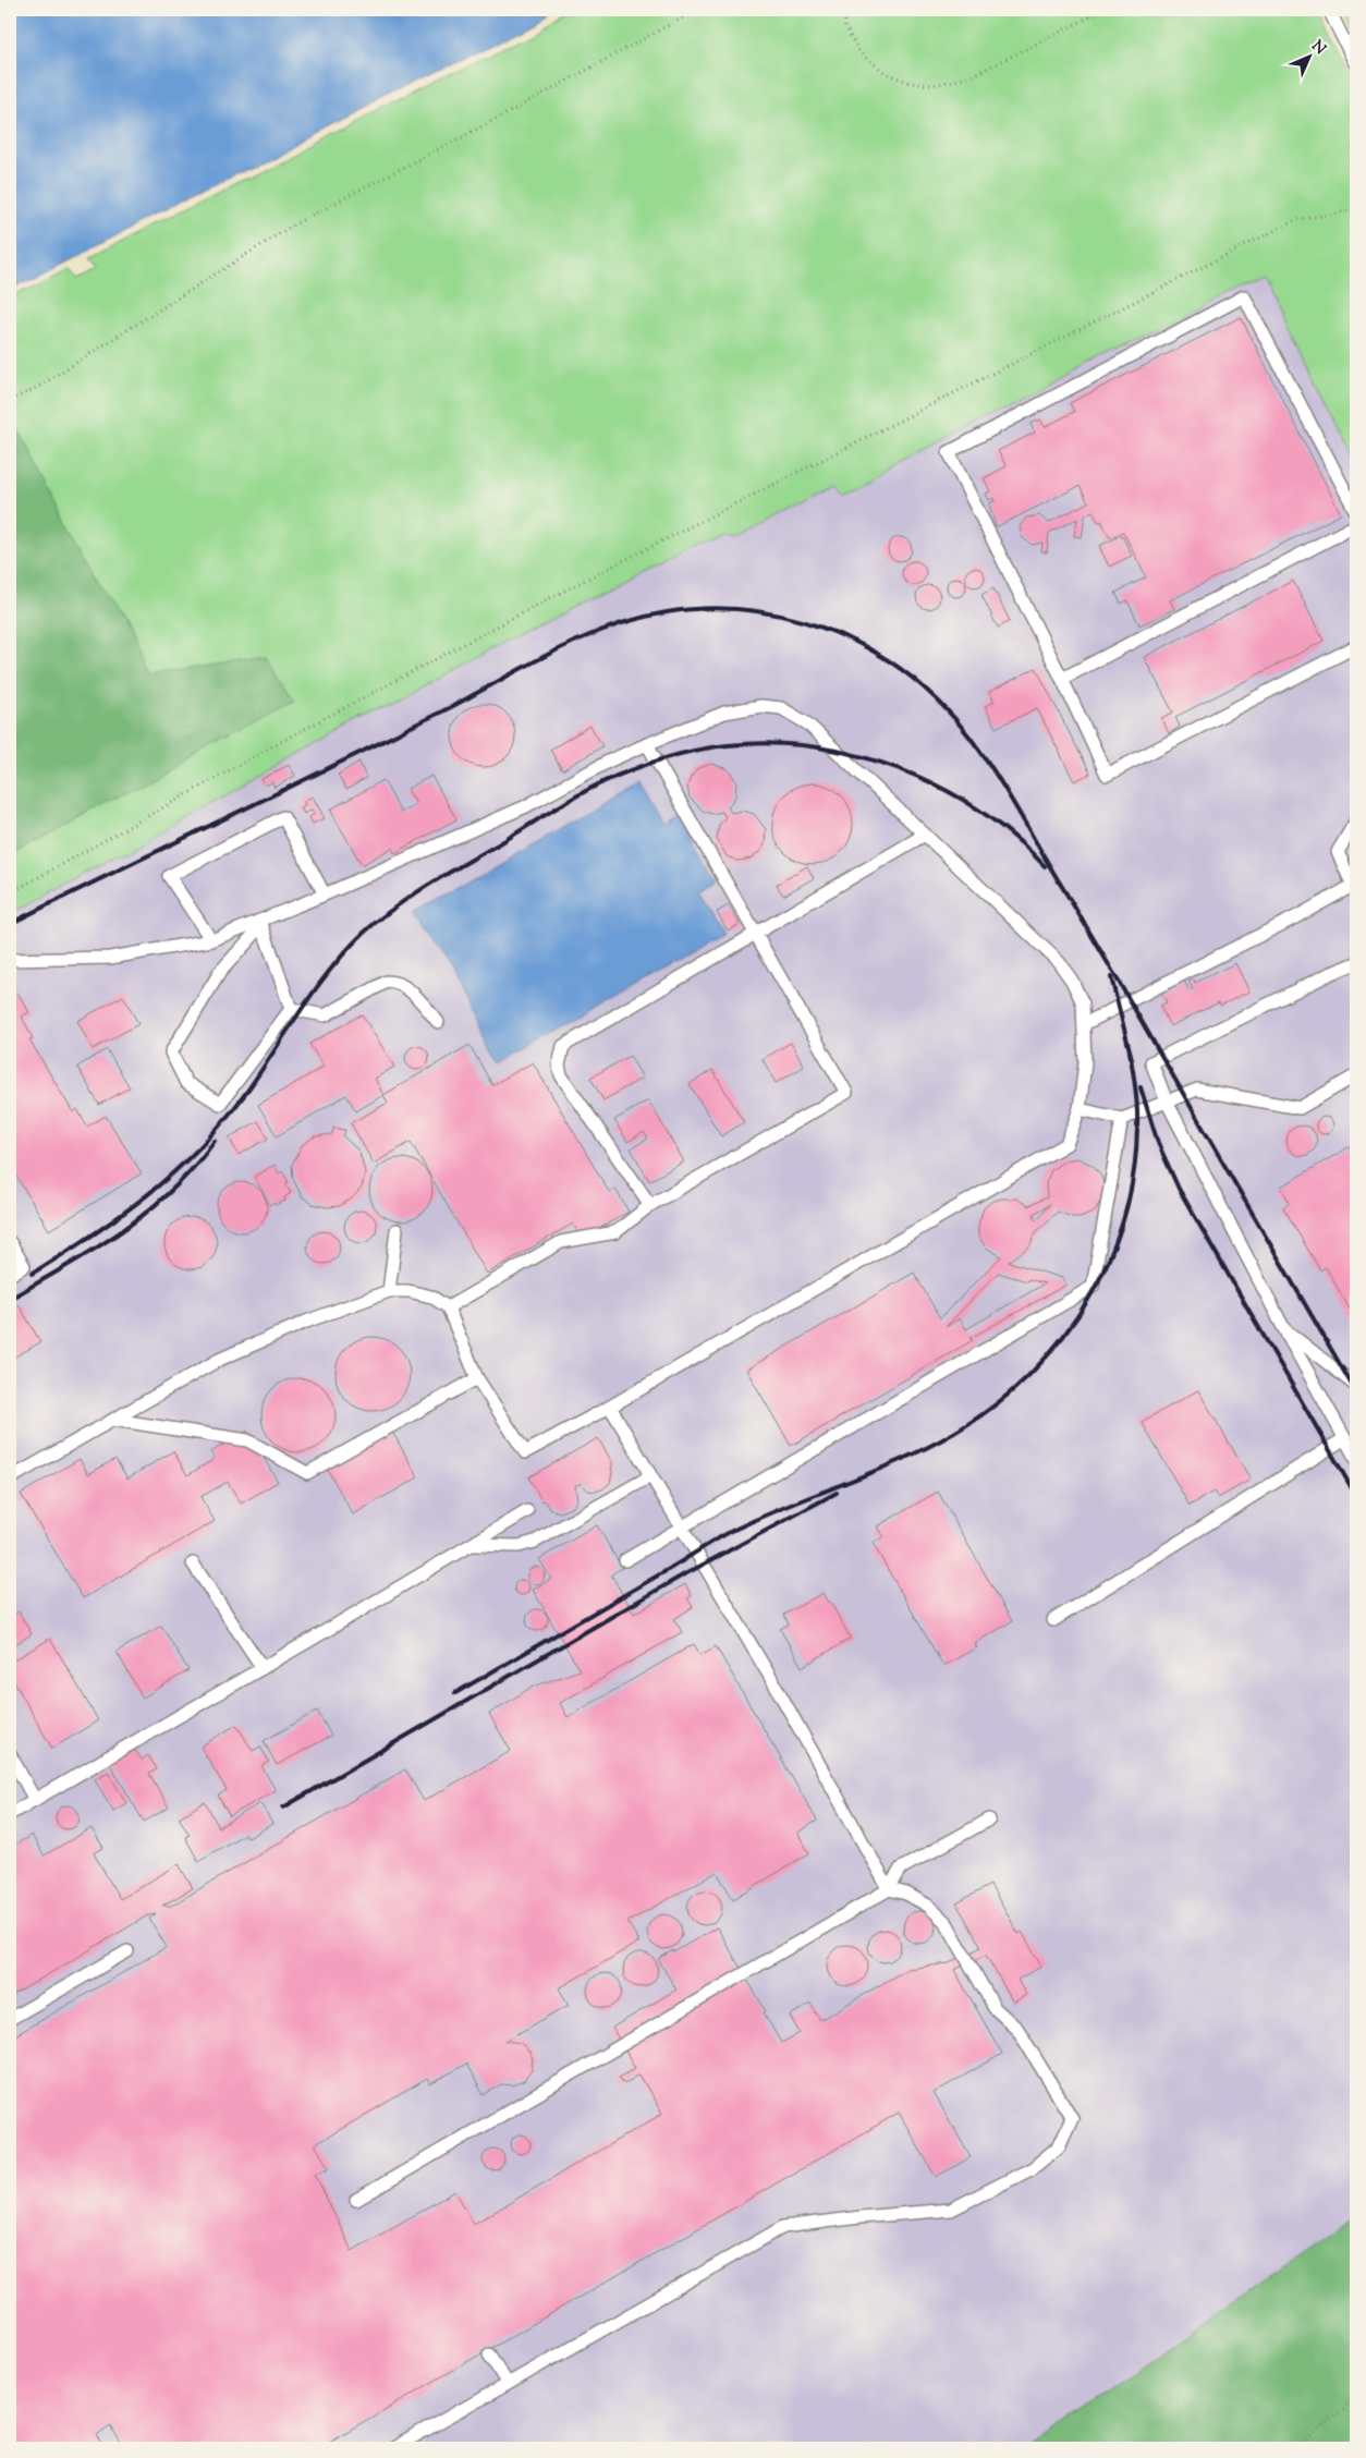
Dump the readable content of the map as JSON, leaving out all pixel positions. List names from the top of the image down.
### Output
{
  "north": "top right"
}
